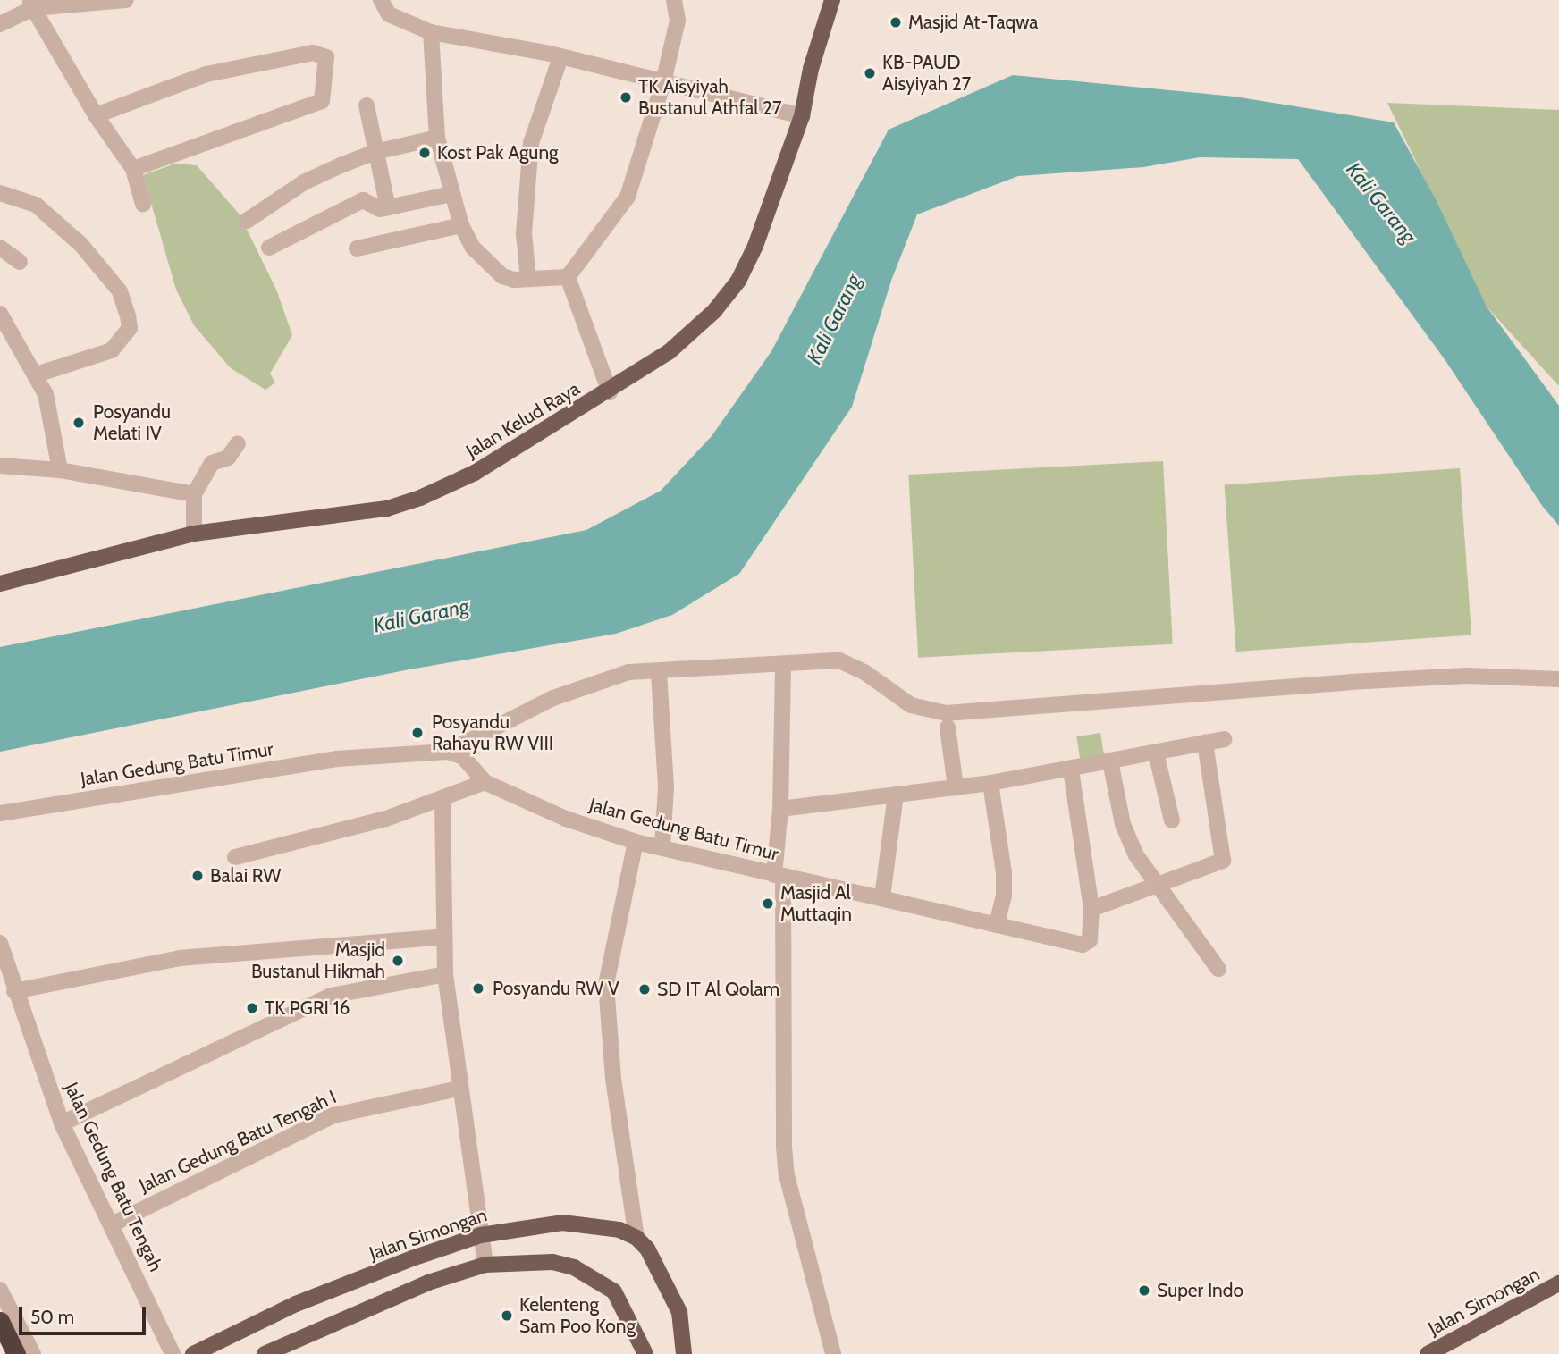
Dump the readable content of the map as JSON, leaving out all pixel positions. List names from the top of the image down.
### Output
{
  "streets": {
    "main road": ["Jalan Kelud Raya", "Jalan Simongan"],
    "street": ["Jalan Gedung Batu Timur", "Jalan Gedung Batu Tengah I", "Jalan Gedung Batu Tengah"]
  },
  "crossings": [
    ["Jalan Gedung Batu Tengah I", "Jalan Gedung Batu Tengah"]
  ],
  "water": ["Kali Garang"],
  "places": [
    "Masjid At-Taqwa",
    "KB-PAUD Aisyiyah 27",
    "TK Aisyiyah Bustanul Athfal 27",
    "Kost Pak Agung",
    "Posyandu Melati IV",
    "Posyandu Rahayu RW VIII",
    "Balai RW",
    "Masjid Al Muttaqin",
    "Masjid Bustanul Hikmah",
    "Posyandu RW V",
    "SD IT Al Qolam",
    "TK PGRI 16",
    "Super Indo",
    "Kelenteng Sam Poo Kong"
  ],
  "scale_bar": "50 m"
}
